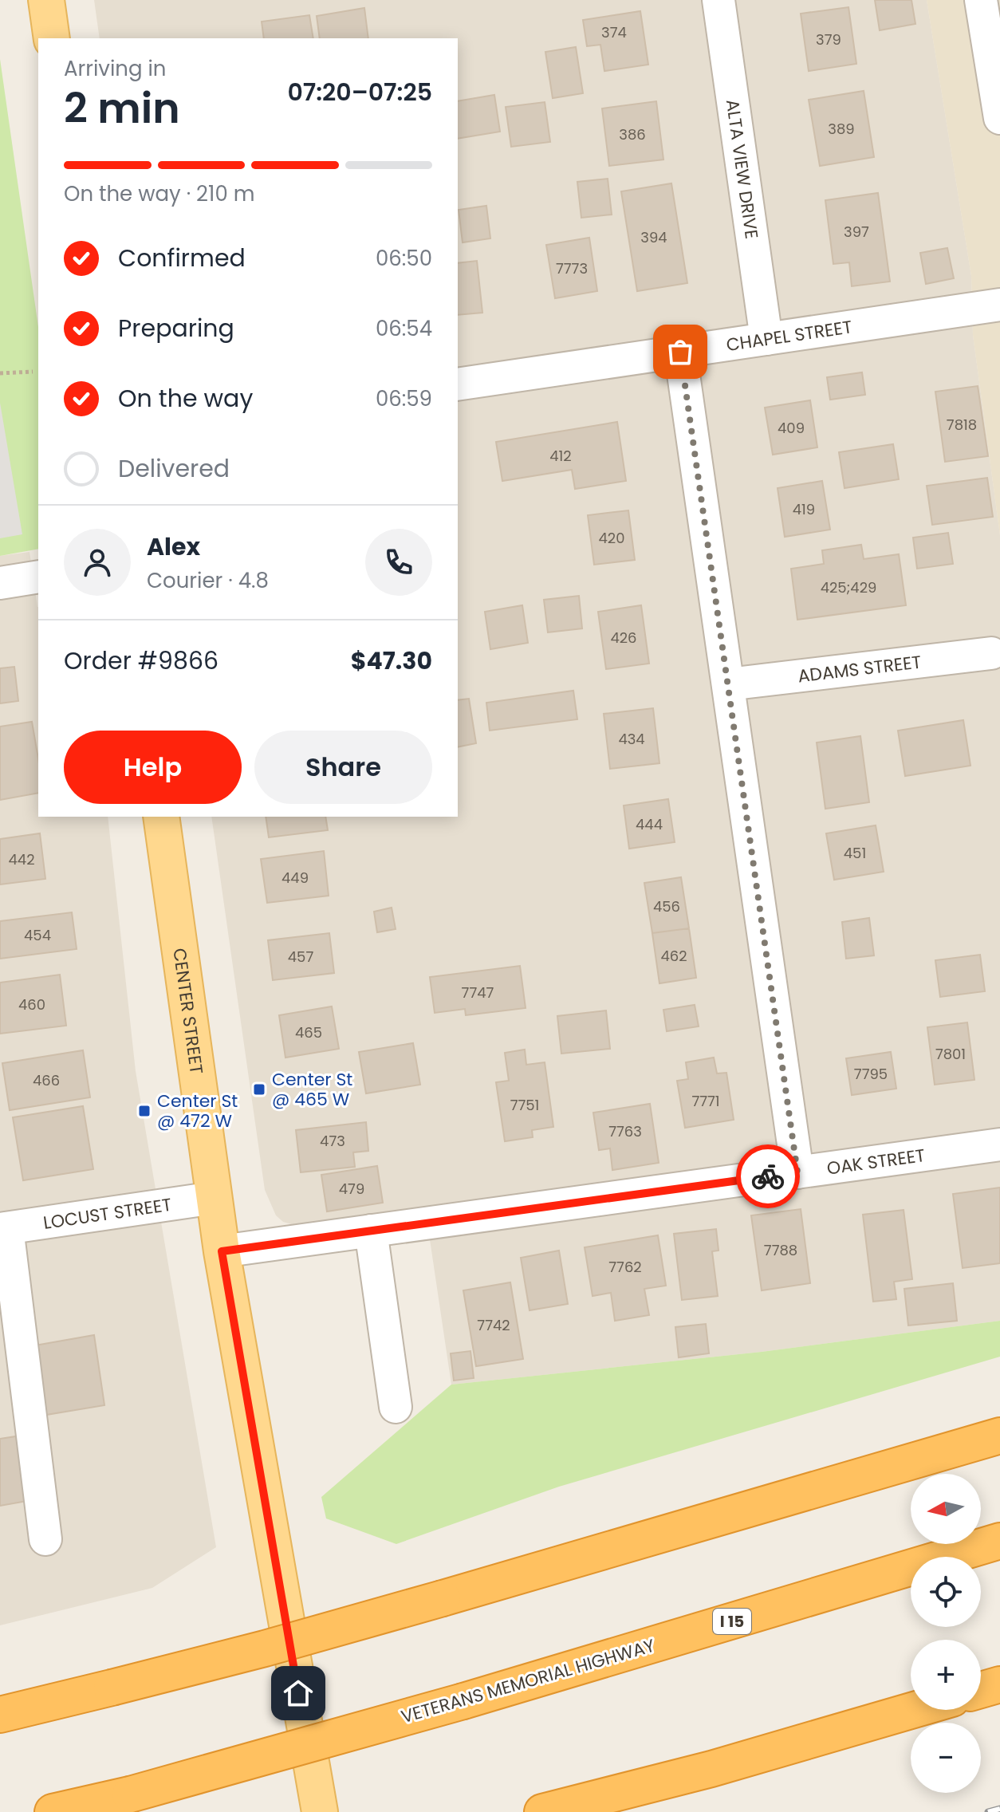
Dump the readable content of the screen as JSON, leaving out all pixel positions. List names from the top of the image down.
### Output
{
  "streets": {
    "highway": ["I 15", "VETERANS MEMORIAL HIGHWAY"],
    "main road": ["CENTER STREET"],
    "street": [
      "ALTA VIEW DRIVE",
      "CHAPEL STREET",
      "ADAMS STREET",
      "OAK STREET",
      "LOCUST STREET"
    ]
  },
  "crossings": [
    ["ALTA VIEW DRIVE", "CHAPEL STREET"],
    ["CENTER STREET", "OAK STREET"],
    ["CENTER STREET", "LOCUST STREET"]
  ],
  "places": {
    "transit": ["Center St @ 465 W", "Center St @ 472 W"]
  },
  "house_numbers": [
    "374",
    "379",
    "389",
    "386",
    "397",
    "394",
    "7773",
    "7818",
    "409",
    "412",
    "419",
    "420",
    "425;429",
    "426",
    "434",
    "444",
    "451",
    "442",
    "449",
    "456",
    "454",
    "462",
    "457",
    "7747",
    "460",
    "465",
    "7801",
    "7795",
    "466",
    "7771",
    "7751",
    "7763",
    "473",
    "479",
    "7788",
    "7762",
    "7742"
  ],
  "north": "left",
  "page": {
    "heading": ["2 min", "Arriving in", "07:20–07:25"],
    "panel": [
      "Alex",
      "Courier · 4.8",
      "Order #9866",
      "$47.30"
    ],
    "bar": "On the way · 210 m",
    "list": [
      ["Confirmed", "06:50"],
      ["Preparing", "06:54"],
      ["On the way", "06:59"],
      "Delivered"
    ],
    "buttons": ["Help", "Share"],
    "map_buttons": ["+", "−"]
  }
}
